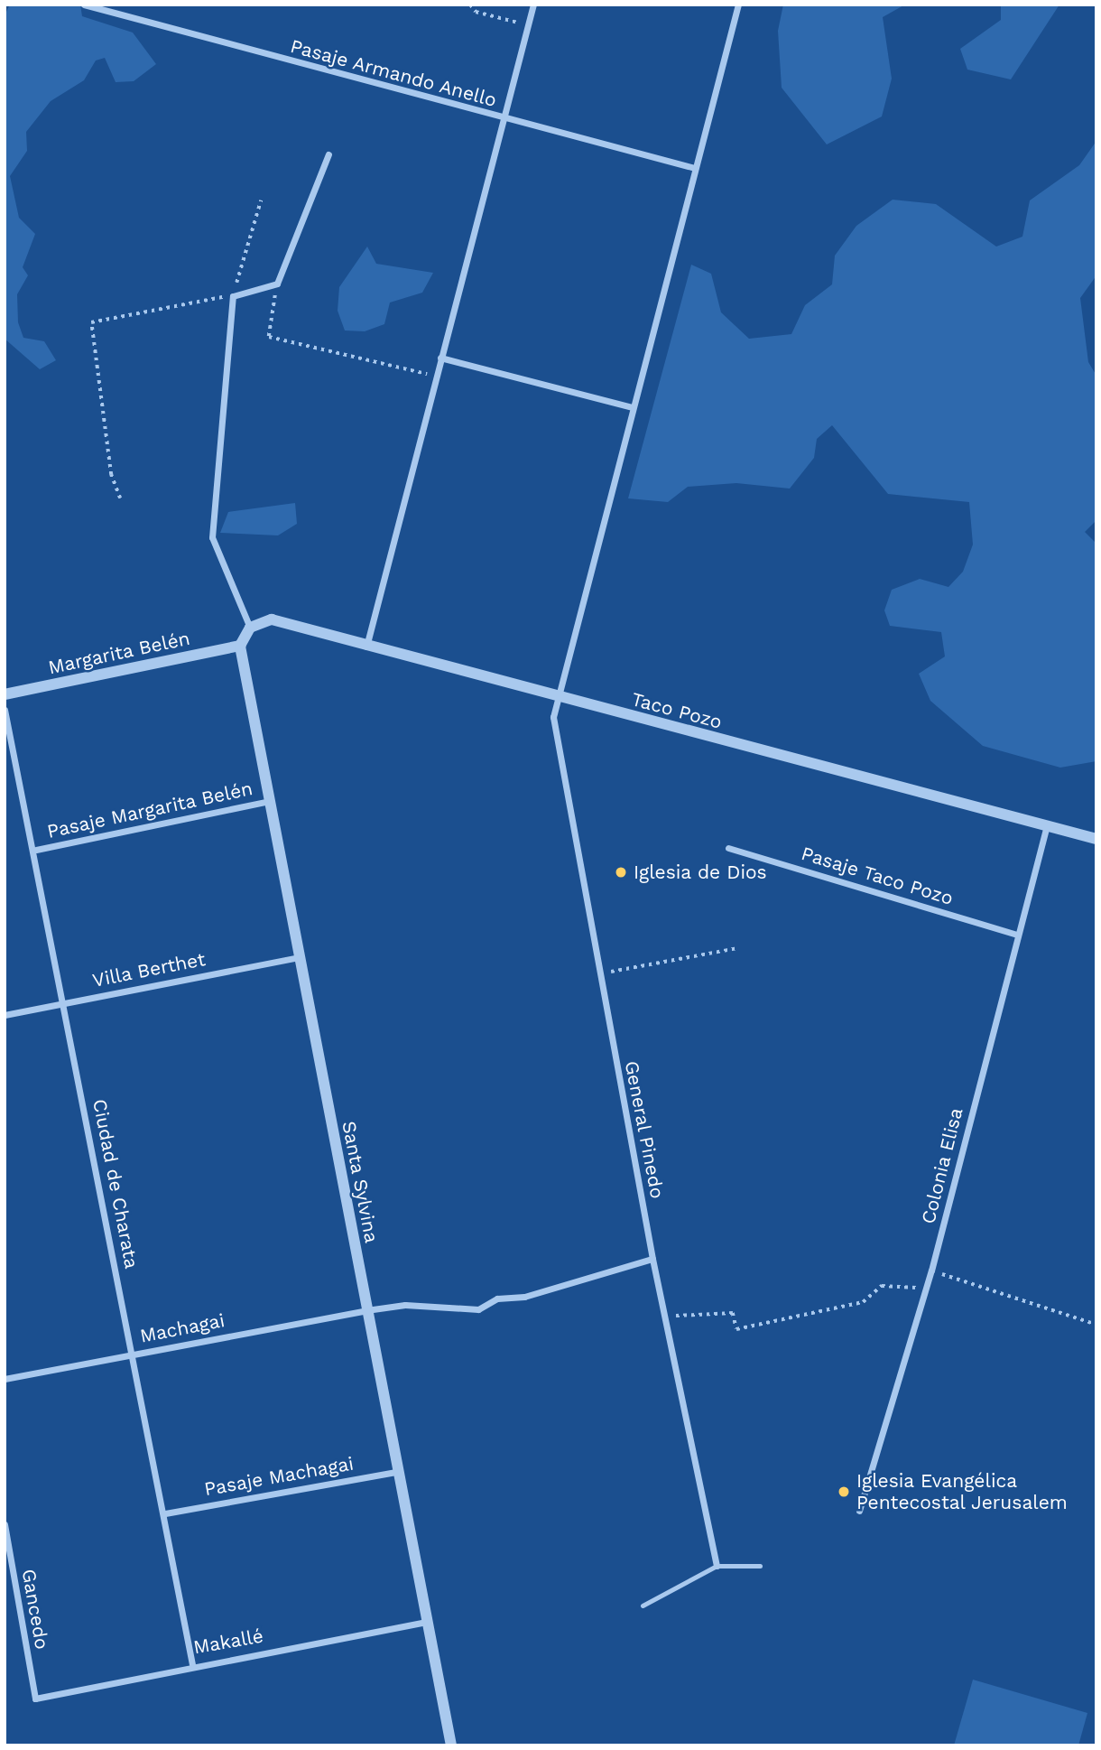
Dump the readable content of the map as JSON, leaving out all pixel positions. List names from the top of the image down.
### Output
{
  "streets": {
    "street": [
      "Pasaje Armando Anello",
      "Margarita Belén",
      "Taco Pozo",
      "Pasaje Margarita Belén",
      "Pasaje Taco Pozo",
      "Villa Berthet",
      "General Pinedo",
      "Colonia Elisa",
      "Santa Sylvina",
      "Ciudad de Charata",
      "Machagai",
      "Pasaje Machagai",
      "Gancedo",
      "Makallé"
    ]
  },
  "crossings": [
    ["Pasaje Armando Anello", "General Pinedo"],
    ["Margarita Belén", "Santa Sylvina"],
    ["Taco Pozo", "General Pinedo"],
    ["Taco Pozo", "Colonia Elisa"],
    ["Pasaje Margarita Belén", "Santa Sylvina"],
    ["Pasaje Margarita Belén", "Ciudad de Charata"],
    ["Pasaje Taco Pozo", "Colonia Elisa"],
    ["Villa Berthet", "Santa Sylvina"],
    ["Villa Berthet", "Ciudad de Charata"],
    ["General Pinedo", "Machagai"],
    ["Santa Sylvina", "Machagai"],
    ["Santa Sylvina", "Pasaje Machagai"],
    ["Santa Sylvina", "Makallé"],
    ["Ciudad de Charata", "Machagai"],
    ["Ciudad de Charata", "Pasaje Machagai"],
    ["Ciudad de Charata", "Makallé"],
    ["Gancedo", "Makallé"]
  ],
  "places": ["Iglesia de Dios", "Iglesia Evangélica Pentecostal Jerusalem"]
}
